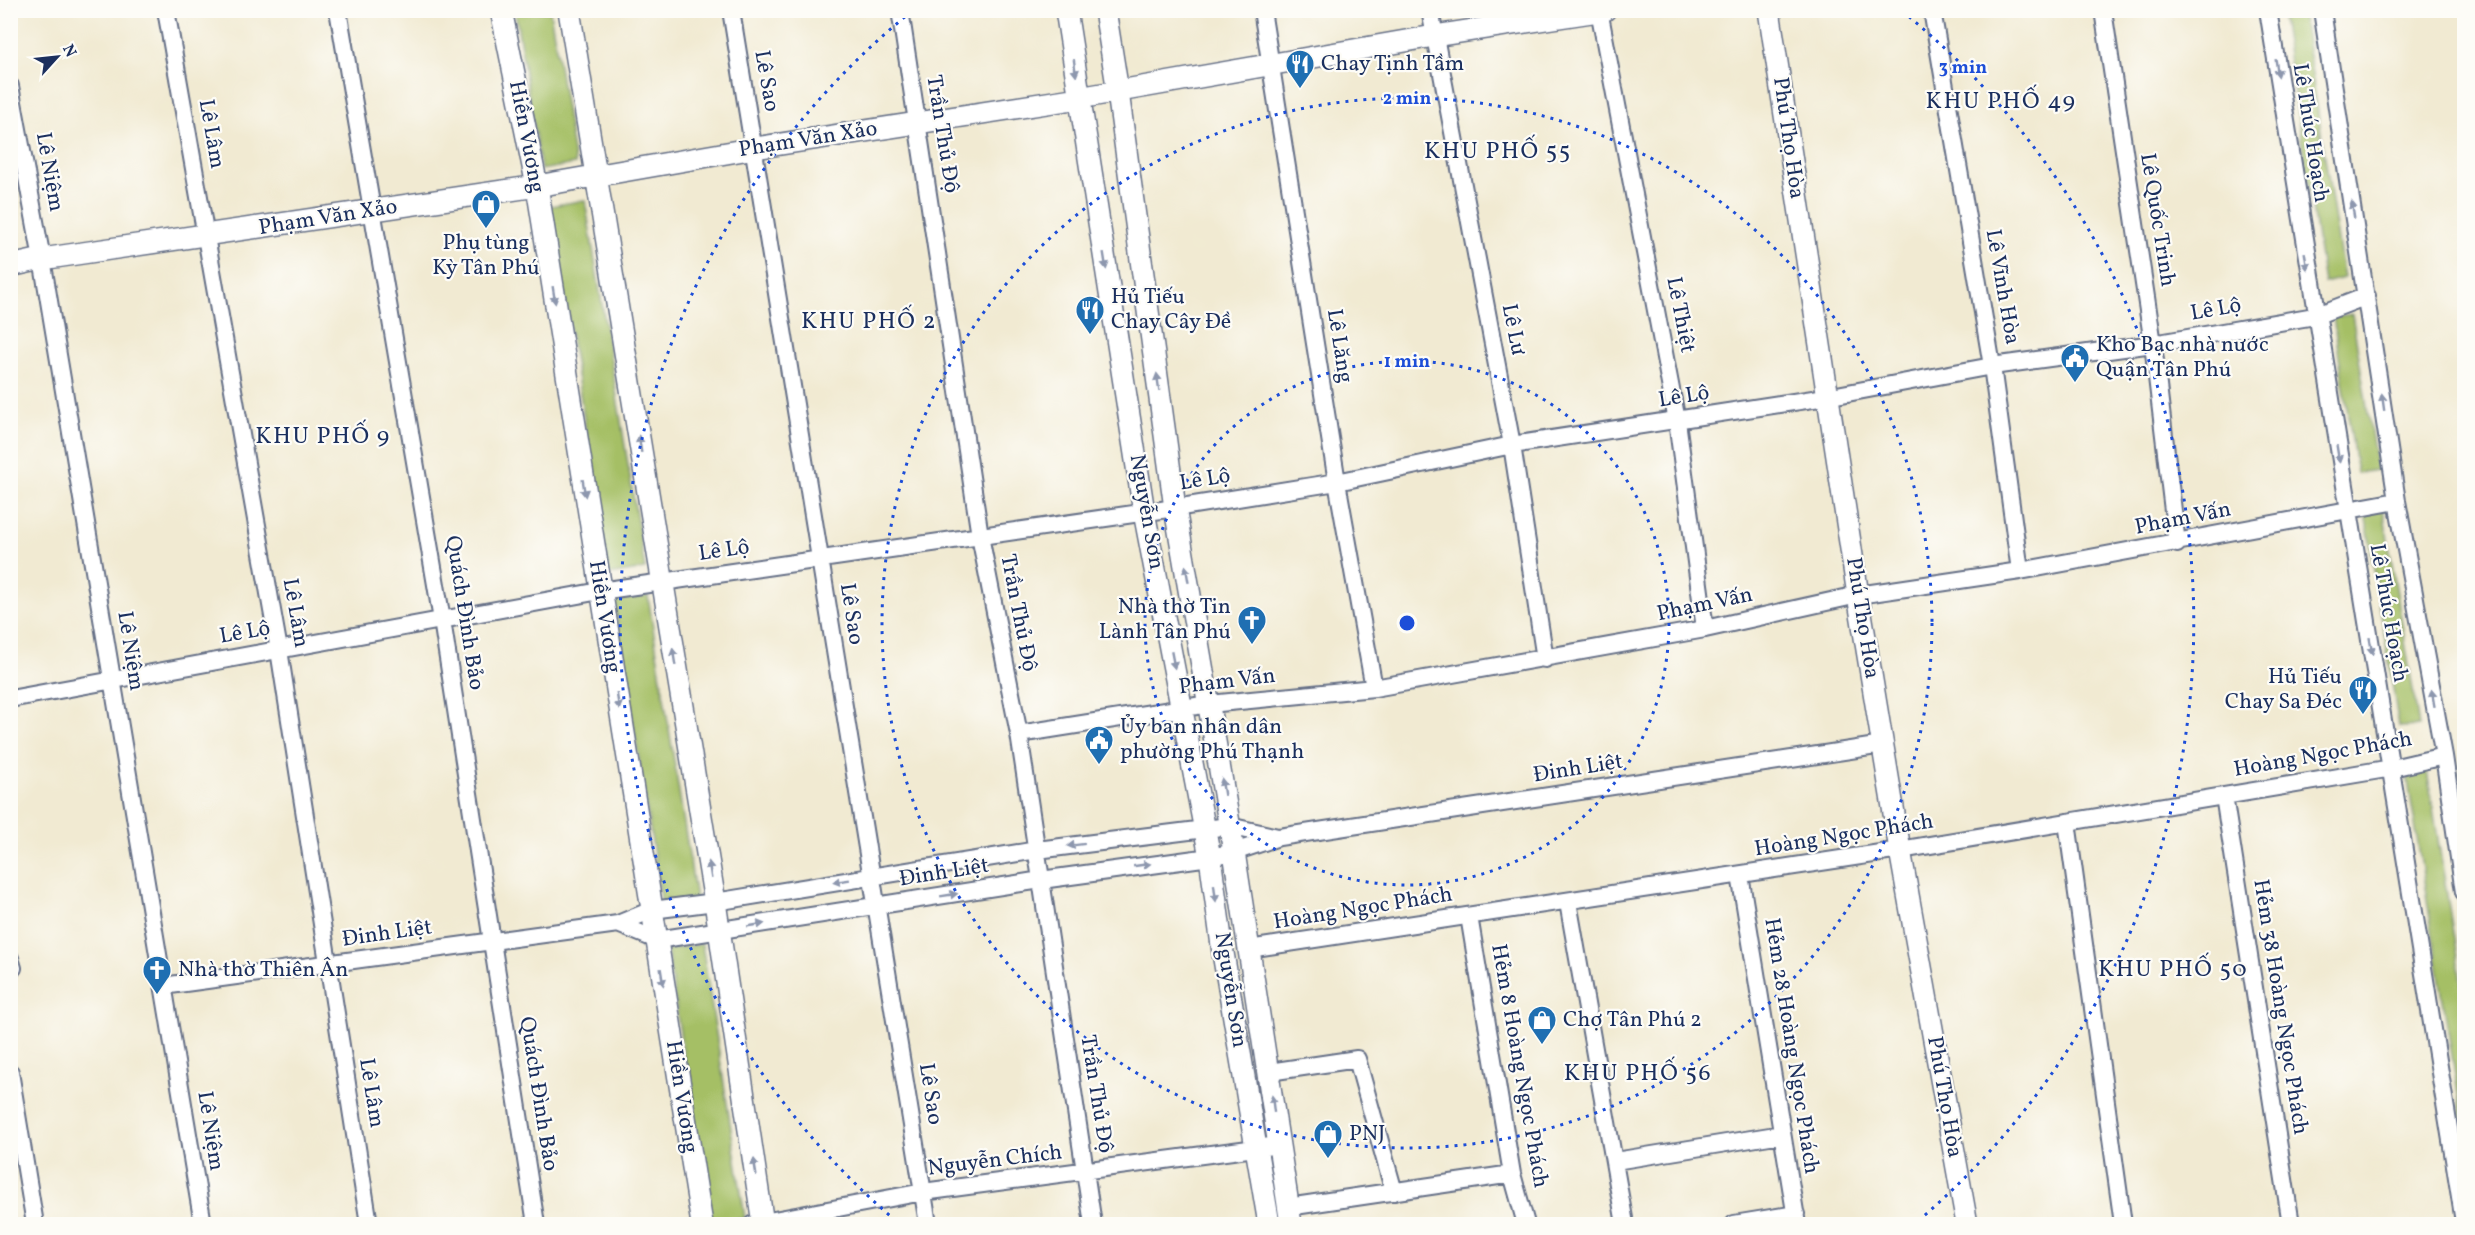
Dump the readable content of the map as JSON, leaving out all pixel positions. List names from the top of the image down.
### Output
{
  "streets": {
    "street": [
      "Lê Sao",
      "Lê Thúc Hoạch",
      "Lê Lâm",
      "Trần Thủ Độ",
      "Hiền Vương",
      "Phú Thọ Hòa",
      "Phạm Văn Xảo",
      "Lê Niệm",
      "Lê Quốc Trinh",
      "Lê Vĩnh Hòa",
      "Lê Lộ",
      "Lê Thiệt",
      "Lê Lư",
      "Lê Lăng",
      "Nguyễn Sơn",
      "Phạm Vấn",
      "Quách Đình Bảo",
      "Hoàng Ngọc Phách",
      "Đinh Liệt",
      "Hẻm 38 Hoàng Ngọc Phách",
      "Hẻm 28 Hoàng Ngọc Phách",
      "Hẻm 8 Hoàng Ngọc Phách",
      "Nguyễn Chích"
    ]
  },
  "crossings": [
    ["Lê Sao", "Phạm Văn Xảo"],
    ["Lê Sao", "Lê Lộ"],
    ["Lê Sao", "Đinh Liệt"],
    ["Lê Sao", "Nguyễn Chích"],
    ["Lê Thúc Hoạch", "Lê Lộ"],
    ["Lê Thúc Hoạch", "Phạm Vấn"],
    ["Lê Thúc Hoạch", "Hoàng Ngọc Phách"],
    ["Lê Lâm", "Phạm Văn Xảo"],
    ["Lê Lâm", "Lê Lộ"],
    ["Lê Lâm", "Đinh Liệt"],
    ["Trần Thủ Độ", "Phạm Văn Xảo"],
    ["Trần Thủ Độ", "Lê Lộ"],
    ["Trần Thủ Độ", "Phạm Vấn"],
    ["Trần Thủ Độ", "Đinh Liệt"],
    ["Trần Thủ Độ", "Nguyễn Chích"],
    ["Hiền Vương", "Phạm Văn Xảo"],
    ["Hiền Vương", "Lê Lộ"],
    ["Hiền Vương", "Đinh Liệt"],
    ["Phú Thọ Hòa", "Lê Lộ"],
    ["Phú Thọ Hòa", "Phạm Vấn"],
    ["Phú Thọ Hòa", "Hoàng Ngọc Phách"],
    ["Phú Thọ Hòa", "Đinh Liệt"],
    ["Phạm Văn Xảo", "Lê Niệm"],
    ["Phạm Văn Xảo", "Lê Thiệt"],
    ["Phạm Văn Xảo", "Lê Lư"],
    ["Phạm Văn Xảo", "Lê Lăng"],
    ["Phạm Văn Xảo", "Nguyễn Sơn"],
    ["Phạm Văn Xảo", "Quách Đình Bảo"],
    ["Lê Niệm", "Lê Lộ"],
    ["Lê Niệm", "Đinh Liệt"],
    ["Lê Quốc Trinh", "Lê Lộ"],
    ["Lê Quốc Trinh", "Phạm Vấn"],
    ["Lê Vĩnh Hòa", "Lê Lộ"],
    ["Lê Vĩnh Hòa", "Phạm Vấn"],
    ["Lê Lộ", "Lê Thiệt"],
    ["Lê Lộ", "Lê Lư"],
    ["Lê Lộ", "Lê Lăng"],
    ["Lê Lộ", "Nguyễn Sơn"],
    ["Lê Lộ", "Quách Đình Bảo"],
    ["Lê Thiệt", "Phạm Vấn"],
    ["Lê Lư", "Phạm Vấn"],
    ["Lê Lăng", "Phạm Vấn"],
    ["Nguyễn Sơn", "Phạm Vấn"],
    ["Nguyễn Sơn", "Hoàng Ngọc Phách"],
    ["Nguyễn Sơn", "Đinh Liệt"],
    ["Nguyễn Sơn", "Nguyễn Chích"],
    ["Quách Đình Bảo", "Đinh Liệt"],
    ["Hoàng Ngọc Phách", "Hẻm 38 Hoàng Ngọc Phách"],
    ["Hoàng Ngọc Phách", "Hẻm 28 Hoàng Ngọc Phách"],
    ["Hoàng Ngọc Phách", "Hẻm 8 Hoàng Ngọc Phách"]
  ],
  "districts": [
    "KHU PHỐ 49",
    "KHU PHỐ 55",
    "KHU PHỐ 2",
    "KHU PHỐ 9",
    "KHU PHỐ 50",
    "KHU PHỐ 56"
  ],
  "places": {
    "restaurant": ["Chay Tịnh Tầm", "Hủ Tiếu Chay Cây Đề", "Hủ Tiếu Chay Sa Đéc"],
    "shop": ["Phụ tùng Kỳ Tân Phú", "Chợ Tân Phú 2", "PNJ"],
    "public building": ["Kho Bạc nhà nước Quận Tân Phú", "Ủy ban nhân dân phường Phú Thạnh"],
    "church": ["Nhà thờ Tin Lành Tân Phú", "Nhà thờ Thiên Ân"]
  },
  "north": "top right",
  "rings": ["3 min", "2 min", "1 min"]
}
